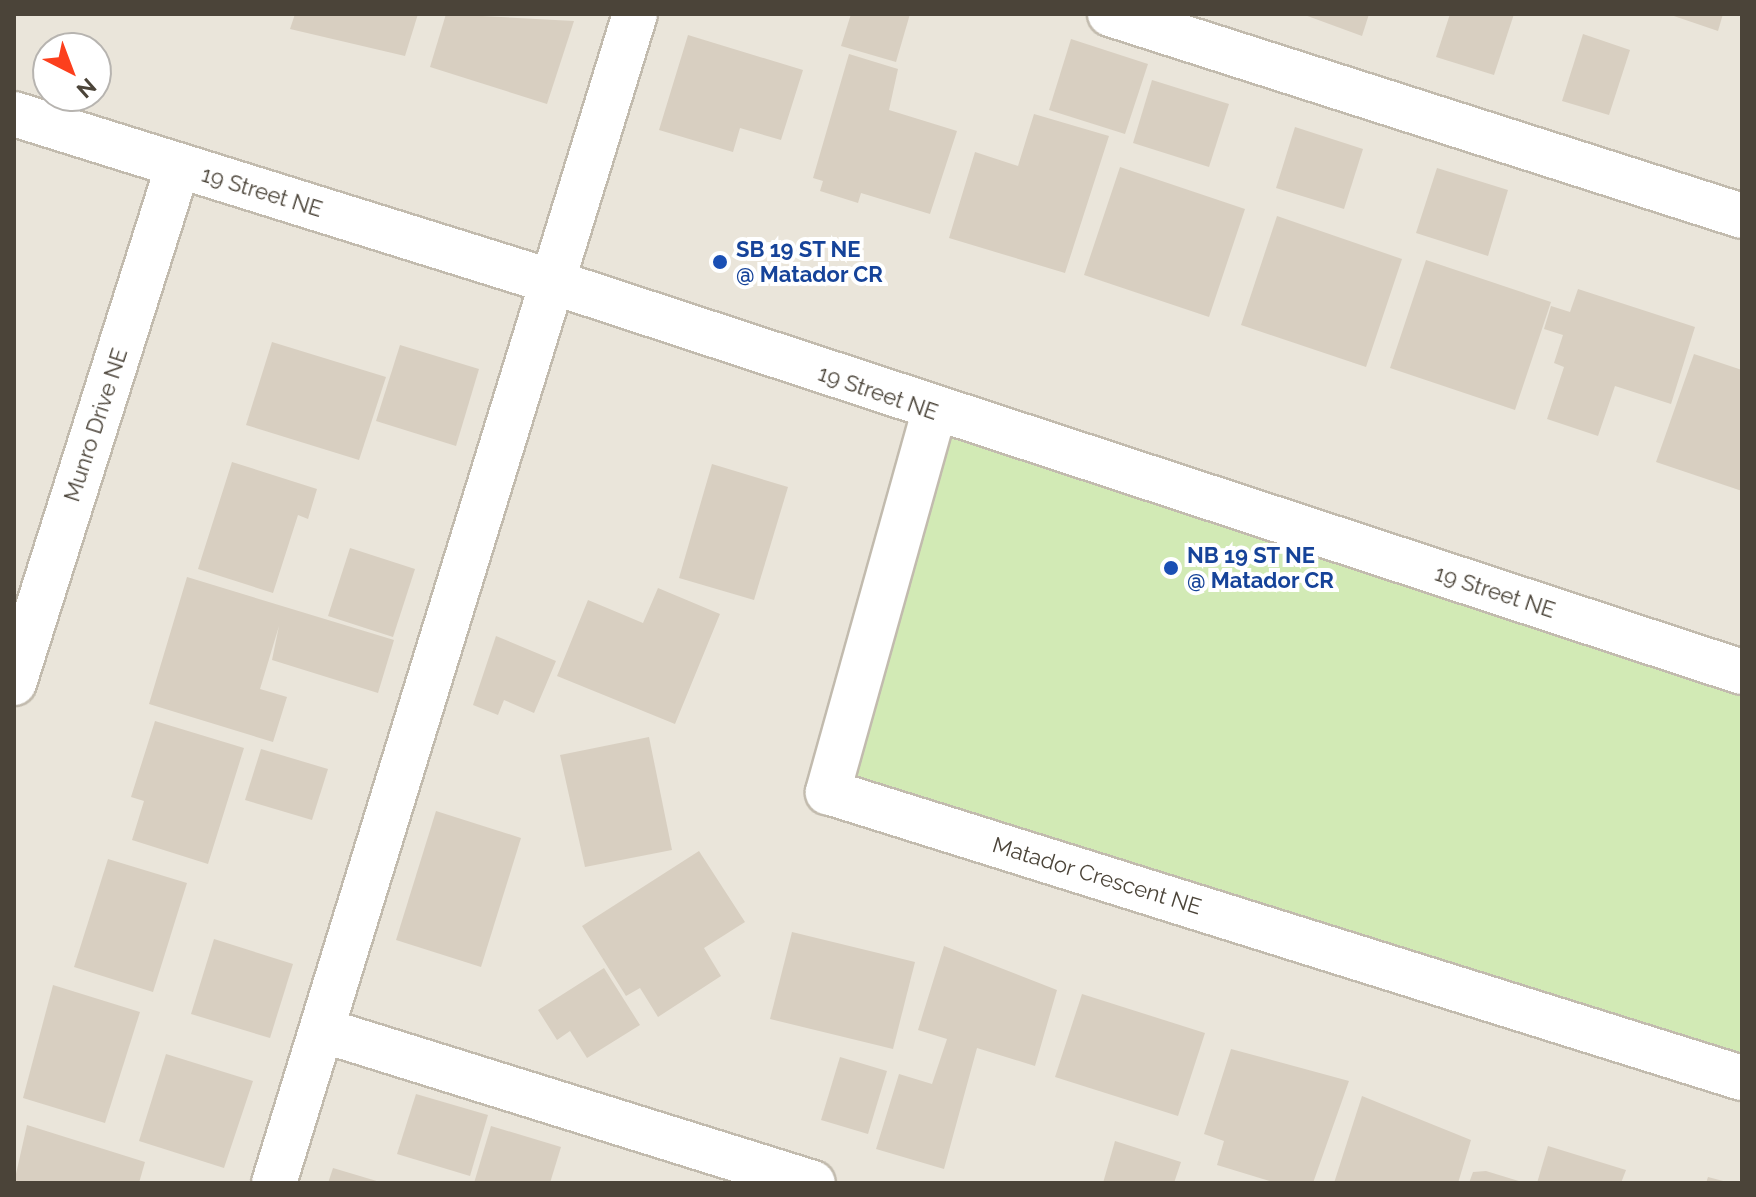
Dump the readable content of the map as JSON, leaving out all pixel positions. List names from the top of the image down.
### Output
{
  "streets": {
    "street": ["19 Street NE", "Munro Drive NE", "Matador Crescent NE"]
  },
  "crossings": [
    ["19 Street NE", "Munro Drive NE"],
    ["19 Street NE", "Matador Crescent NE"]
  ],
  "places": ["SB 19 ST NE @ Matador CR", "NB 19 ST NE @ Matador CR"],
  "north": "bottom right"
}
